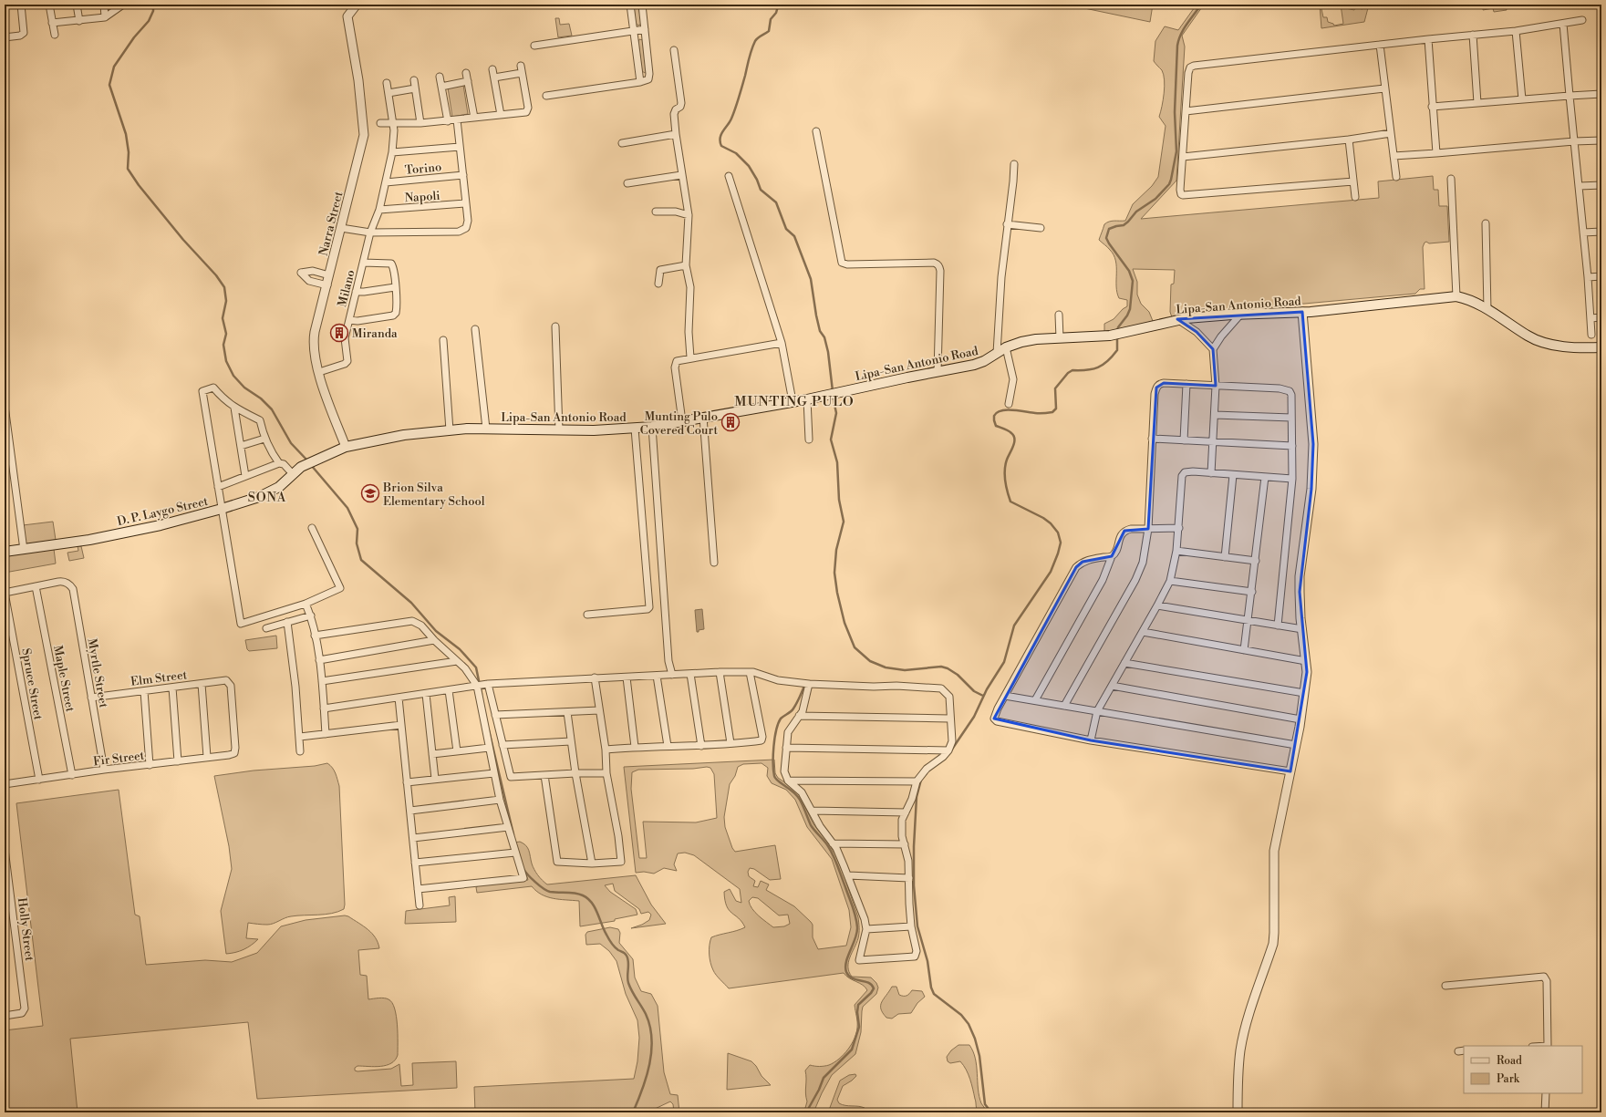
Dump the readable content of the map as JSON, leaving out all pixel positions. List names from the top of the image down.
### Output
{
  "streets": {
    "main road": ["Lipa-San Antonio Road", "D. P. Laygo Street"],
    "street": [
      "Torino",
      "Napoli",
      "Narra Street",
      "Milano",
      "Myrtle Street",
      "Elm Street",
      "Maple Street",
      "Spruce Street",
      "Fir Street",
      "Holly Street"
    ]
  },
  "crossings": [
    ["Torino", "Milano"],
    ["Napoli", "Milano"],
    ["Narra Street", "Milano"],
    ["Narra Street", "Lipa-San Antonio Road"],
    ["Lipa-San Antonio Road", "D. P. Laygo Street"],
    ["Myrtle Street", "Elm Street"],
    ["Myrtle Street", "Maple Street"],
    ["Myrtle Street", "Fir Street"],
    ["Elm Street", "Fir Street"],
    ["Maple Street", "Fir Street"],
    ["Spruce Street", "Fir Street"]
  ],
  "districts": ["MUNTING PULO", "SONA"],
  "places": {
    "building": ["Miranda", "Munting Pulo Covered Court"],
    "school or university": ["Brion Silva Elementary School"]
  },
  "legend": ["Road", "Park"]
}
